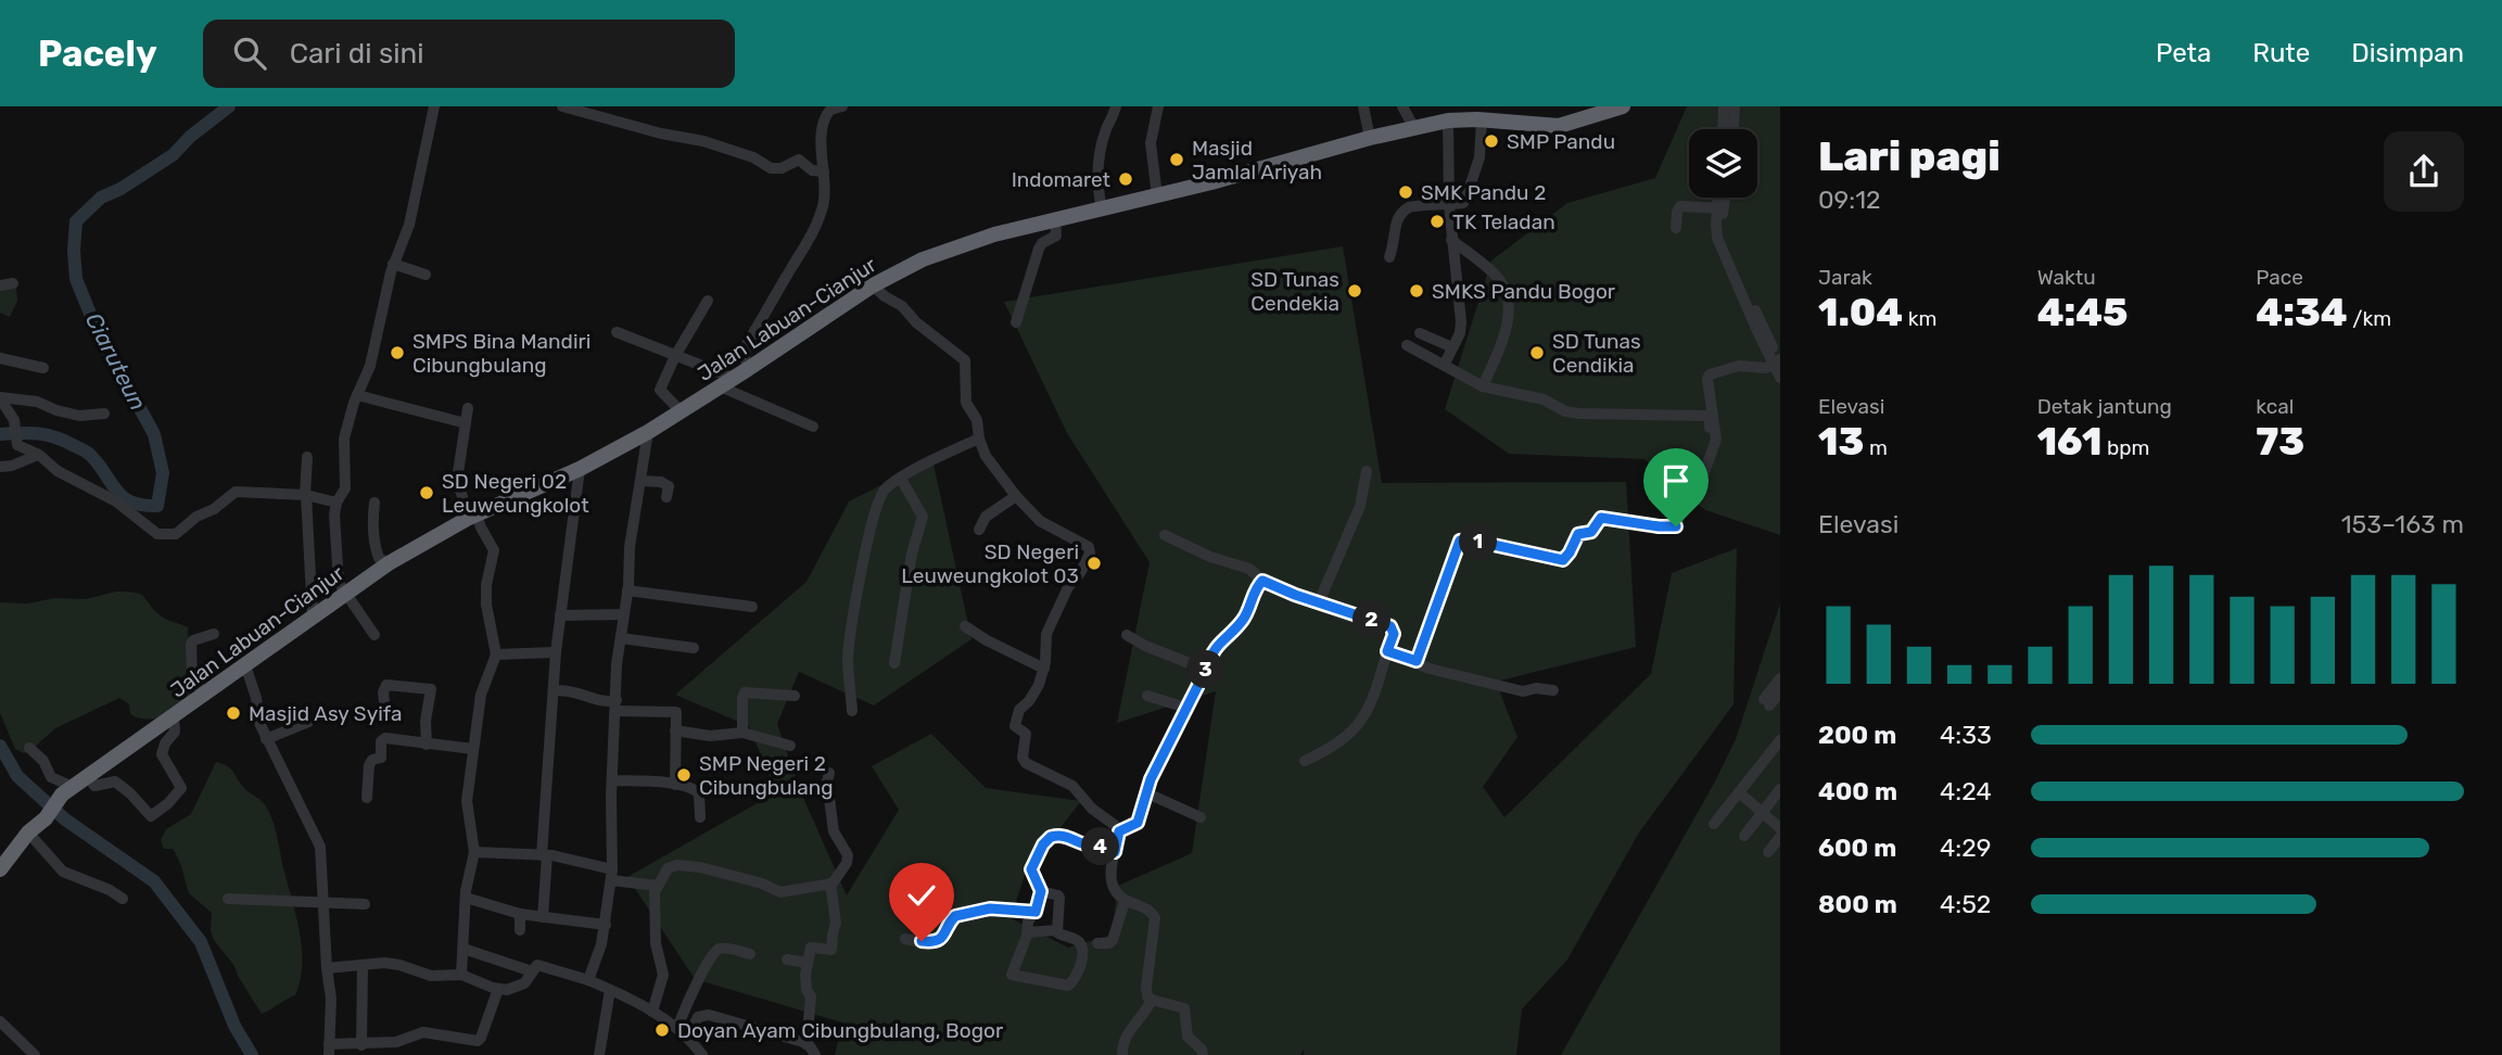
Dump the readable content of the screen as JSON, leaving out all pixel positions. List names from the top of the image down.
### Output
{
  "streets": {
    "highway": ["Jalan Labuan-Cianjur"]
  },
  "water": ["Ciaruteun"],
  "places": [
    "SMP Pandu",
    "Masjid Jamlal Ariyah",
    "Indomaret",
    "SMK Pandu 2",
    "TK Teladan",
    "SD Tunas Cendekia",
    "SMKS Pandu Bogor",
    "SMPS Bina Mandiri Cibungbulang",
    "SD Tunas Cendikia",
    "SD Negeri 02 Leuweungkolot",
    "SD Negeri Leuweungkolot 03",
    "Masjid Asy Syifa",
    "SMP Negeri 2 Cibungbulang",
    "Doyan Ayam Cibungbulang, Bogor"
  ],
  "page": {
    "header": "Pacely",
    "search": "Cari di sini",
    "nav": ["Peta", "Rute", "Disimpan"],
    "heading": ["Lari pagi", "09:12"],
    "stats": [
      ["Jarak", "1.04 km"],
      ["Waktu", "4:45"],
      ["Pace", "4:34 /km"],
      ["Elevasi", "13 m"],
      ["Detak jantung", "161 bpm"],
      ["kcal", "73"]
    ],
    "chart": ["Elevasi", "153–163 m"],
    "pins": [
      "1",
      "2",
      "3",
      "4"
    ],
    "list": [
      {
        "name": "200 m",
        "note": "4:33"
      },
      {
        "name": "400 m",
        "note": "4:24"
      },
      {
        "name": "600 m",
        "note": "4:29"
      },
      {
        "name": "800 m",
        "note": "4:52"
      }
    ]
  }
}
